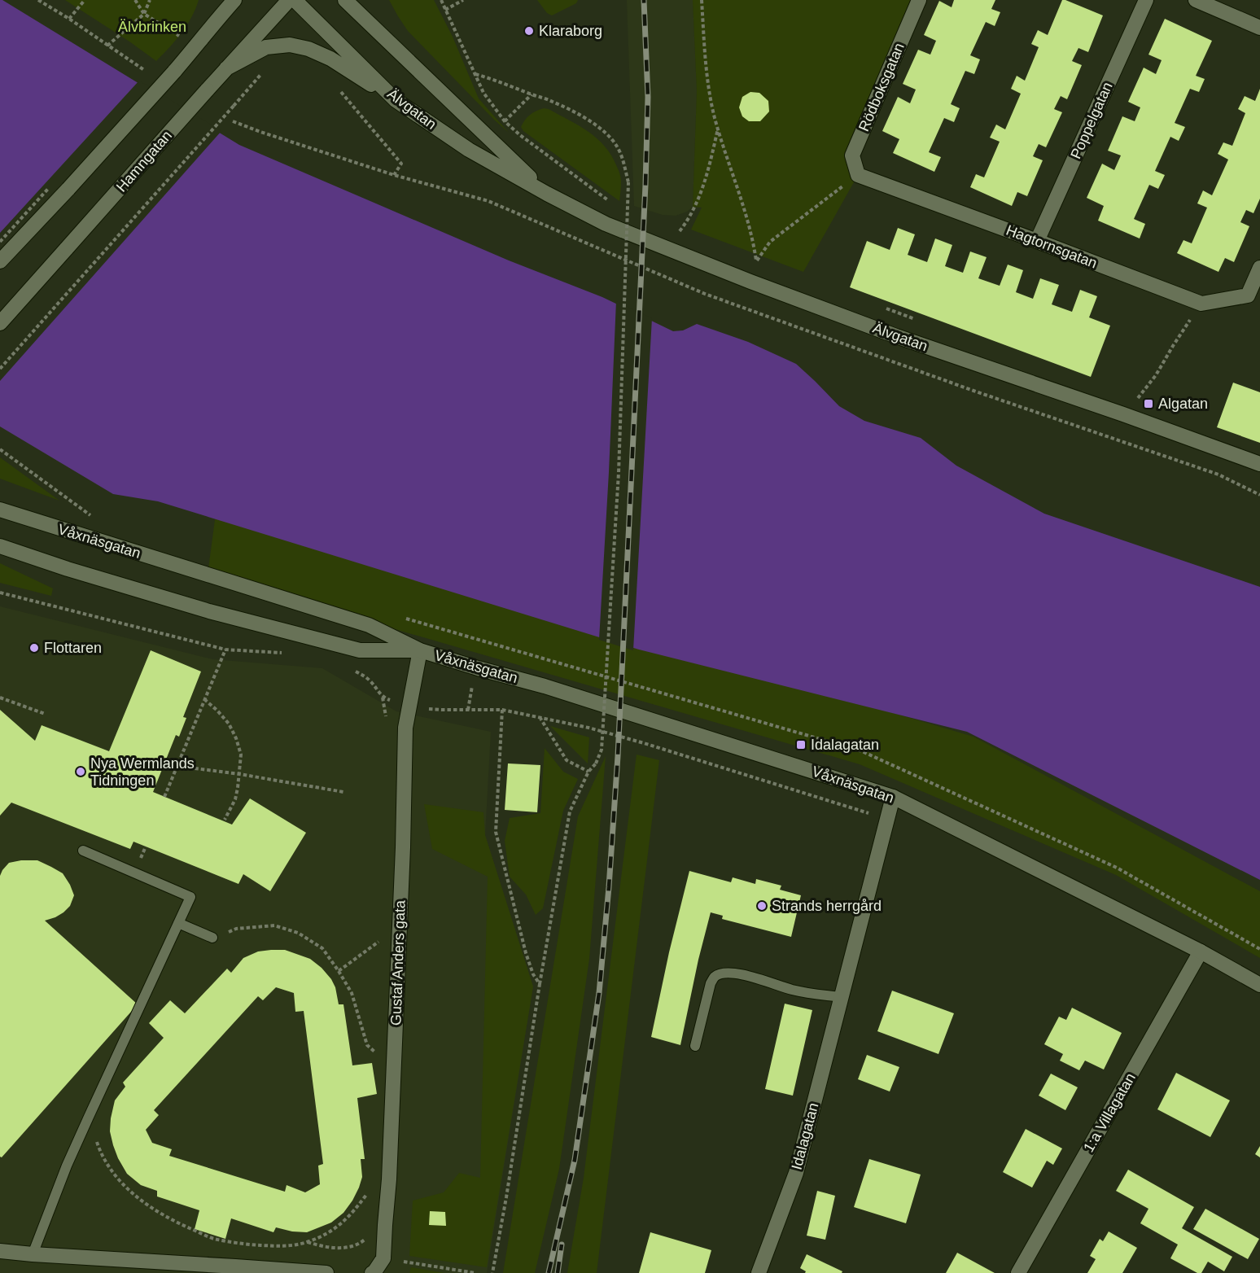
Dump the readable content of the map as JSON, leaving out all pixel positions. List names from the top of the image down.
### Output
{
  "streets": {
    "street": [
      "Rödboksgatan",
      "Älvgatan",
      "Poppelgatan",
      "Hamngatan",
      "Hagtornsgatan",
      "Våxnäsgatan",
      "Gustaf Anders gata",
      "1:a Villagatan",
      "Idalagatan"
    ]
  },
  "crossings": [
    ["Rödboksgatan", "Hagtornsgatan"],
    ["Poppelgatan", "Hagtornsgatan"],
    ["Våxnäsgatan", "Gustaf Anders gata"],
    ["Våxnäsgatan", "1:a Villagatan"],
    ["Våxnäsgatan", "Idalagatan"]
  ],
  "parks": ["Älvbrinken"],
  "places": {
    "other": [
      "Klaraborg",
      "Flottaren",
      "Nya Wermlands Tidningen",
      "Strands herrgård"
    ],
    "transit": ["Algatan", "Idalagatan"]
  }
}
